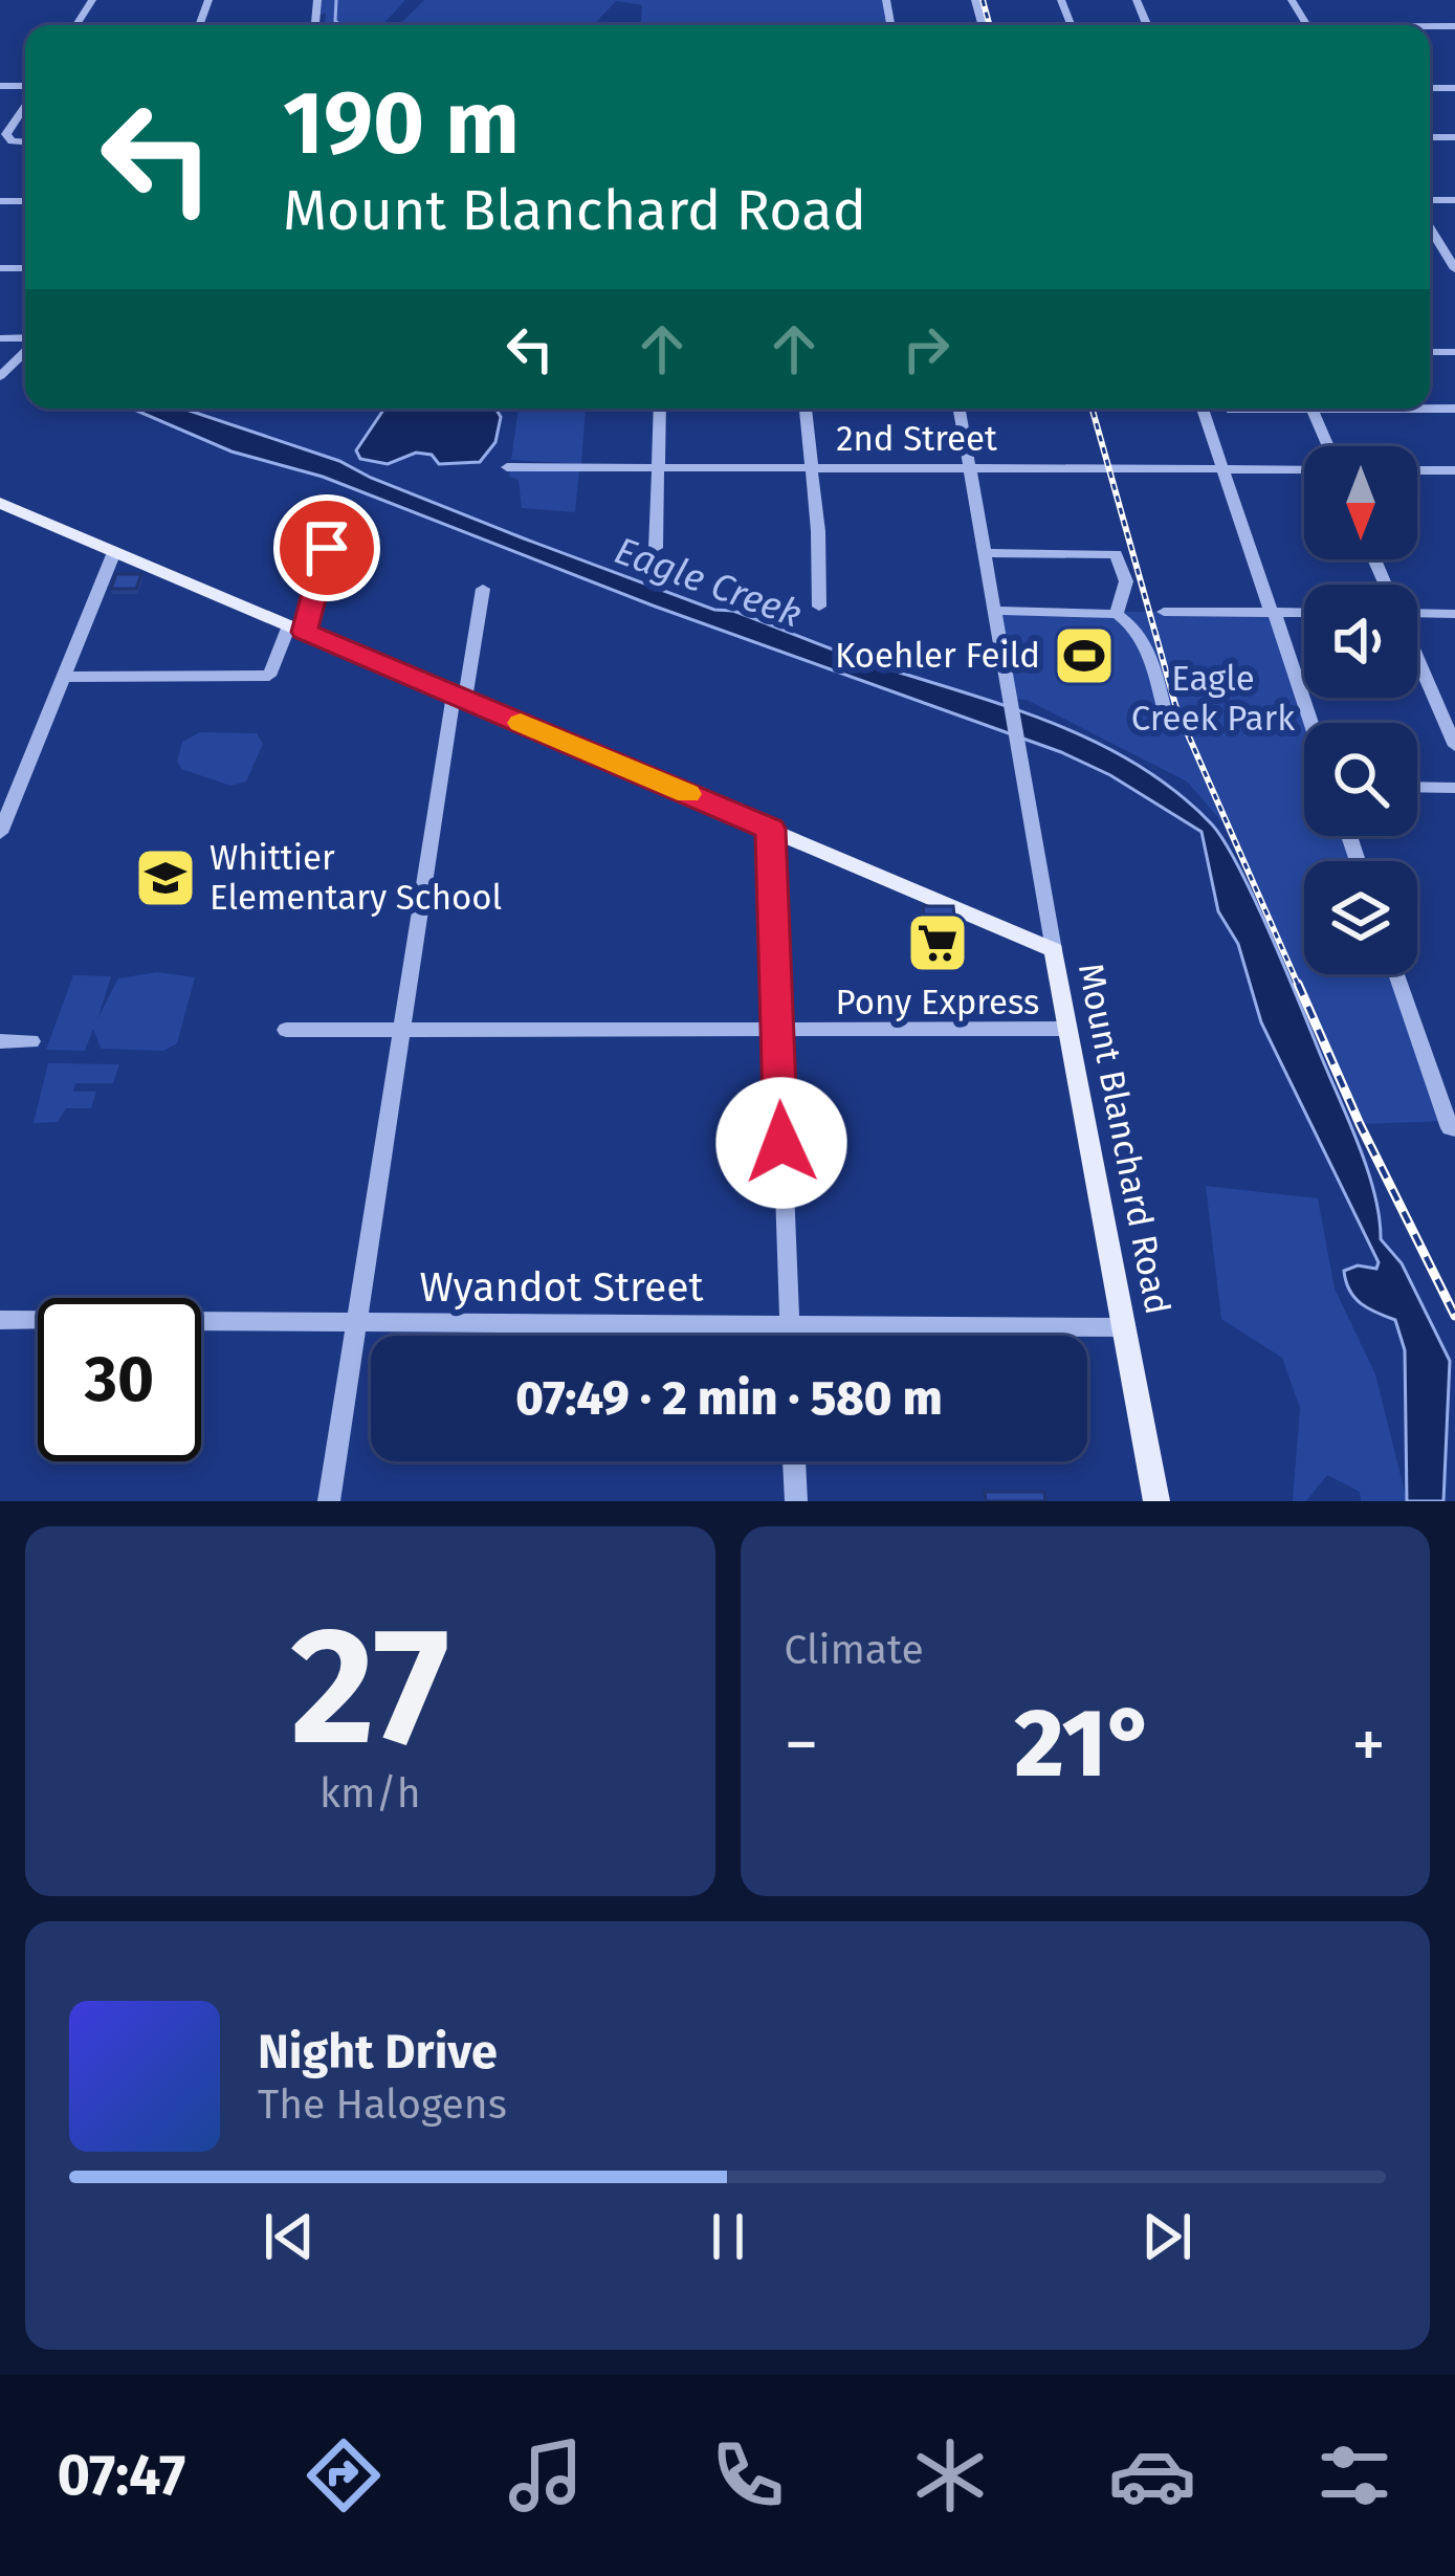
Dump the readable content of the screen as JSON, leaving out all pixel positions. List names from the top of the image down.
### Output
{
  "streets": {
    "main road": ["Mount Blanchard Road"],
    "street": ["2nd Street", "Wyandot Street"]
  },
  "crossings": [
    ["Mount Blanchard Road", "Wyandot Street"]
  ],
  "water": ["Eagle Creek"],
  "parks": ["Eagle Creek Park"],
  "places": {
    "sports": ["Koehler Feild"],
    "school or university": ["Whittier Elementary School"],
    "supermarket": ["Pony Express"]
  },
  "north": "bottom",
  "page": {
    "turn": ["190 m", "Mount Blanchard Road"],
    "limit": "30",
    "trip": "07:49 · 2 min · 580 m",
    "tile": [
      ["27", "km/h"],
      "Climate"
    ],
    "heat": ["−", "21°", "+"],
    "song": ["Night Drive", "The Halogens"],
    "tabs": "07:47"
  }
}
